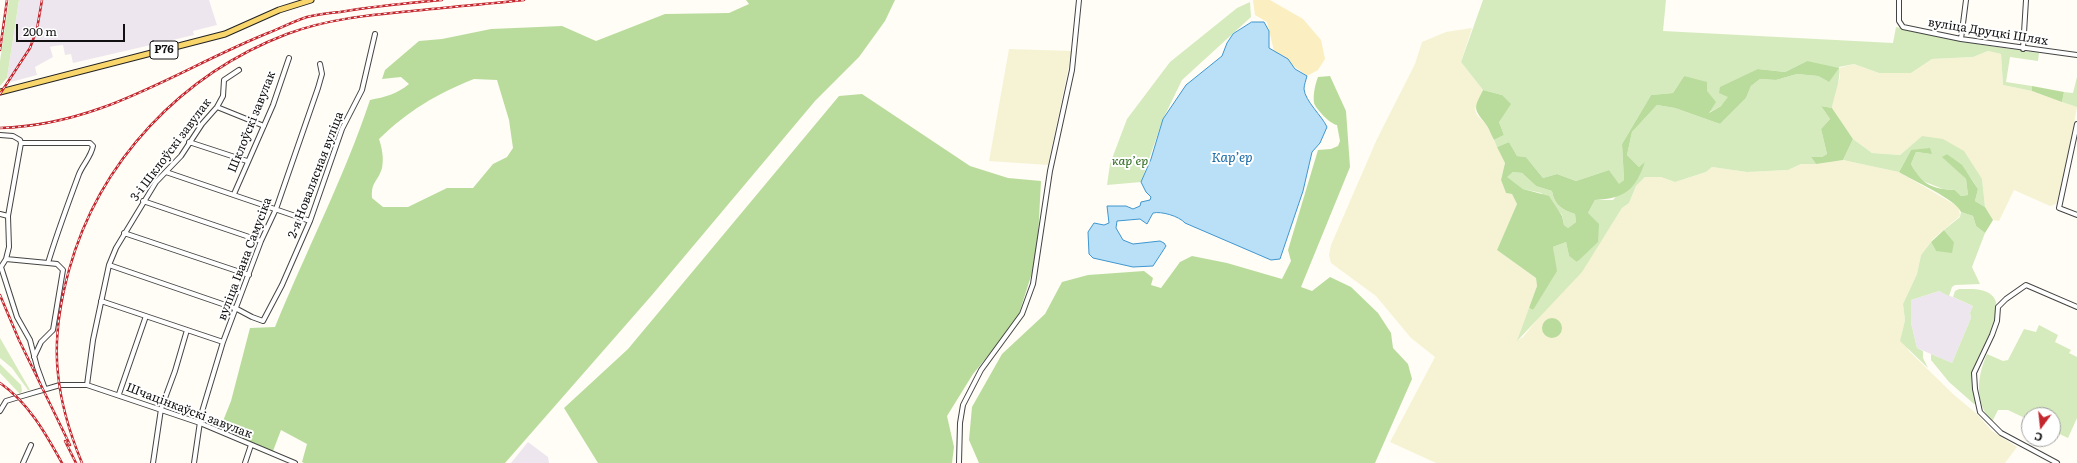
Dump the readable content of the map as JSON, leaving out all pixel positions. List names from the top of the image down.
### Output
{
  "streets": {
    "main road": ["Р76"],
    "street": [
      "вуліца Друцкі Шлях",
      "Шклоўскі завулак",
      "3-і Шклоўскі завулак",
      "2-я Новалясная вуліца",
      "вуліца Івана Самусіка",
      "Шчацінкаўскі завулак"
    ]
  },
  "crossings": [
    ["3-і Шклоўскі завулак", "Шчацінкаўскі завулак"],
    ["2-я Новалясная вуліца", "вуліца Івана Самусіка"],
    ["вуліца Івана Самусіка", "Шчацінкаўскі завулак"]
  ],
  "water": ["Карʼер"],
  "parks": ["карʼер"],
  "scale_bar": "200 m",
  "north": "bottom"
}
